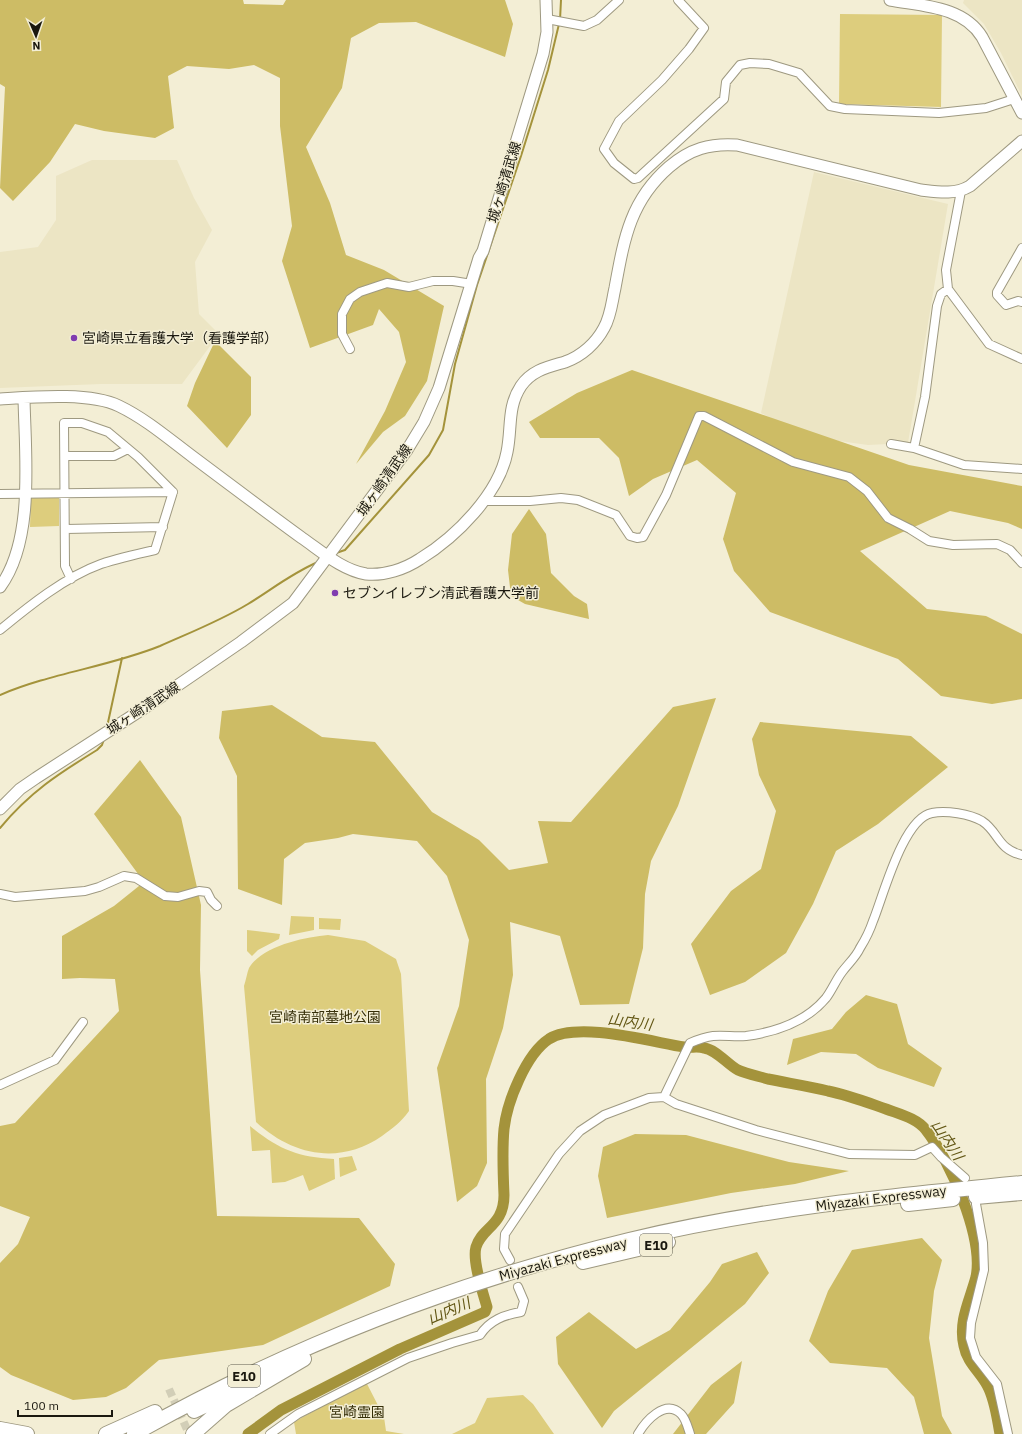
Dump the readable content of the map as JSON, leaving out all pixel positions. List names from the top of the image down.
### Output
{
  "streets": {
    "highway": ["Miyazaki Expressway", "E10"],
    "street": ["城ヶ崎清武線"]
  },
  "water": ["山内川"],
  "parks": ["宮崎南部墓地公園", "宮崎霊園"],
  "places": ["宮崎県立看護大学（看護学部）", "セブンイレブン清武看護大学前"],
  "scale_bar": "100 m",
  "north": "bottom"
}
